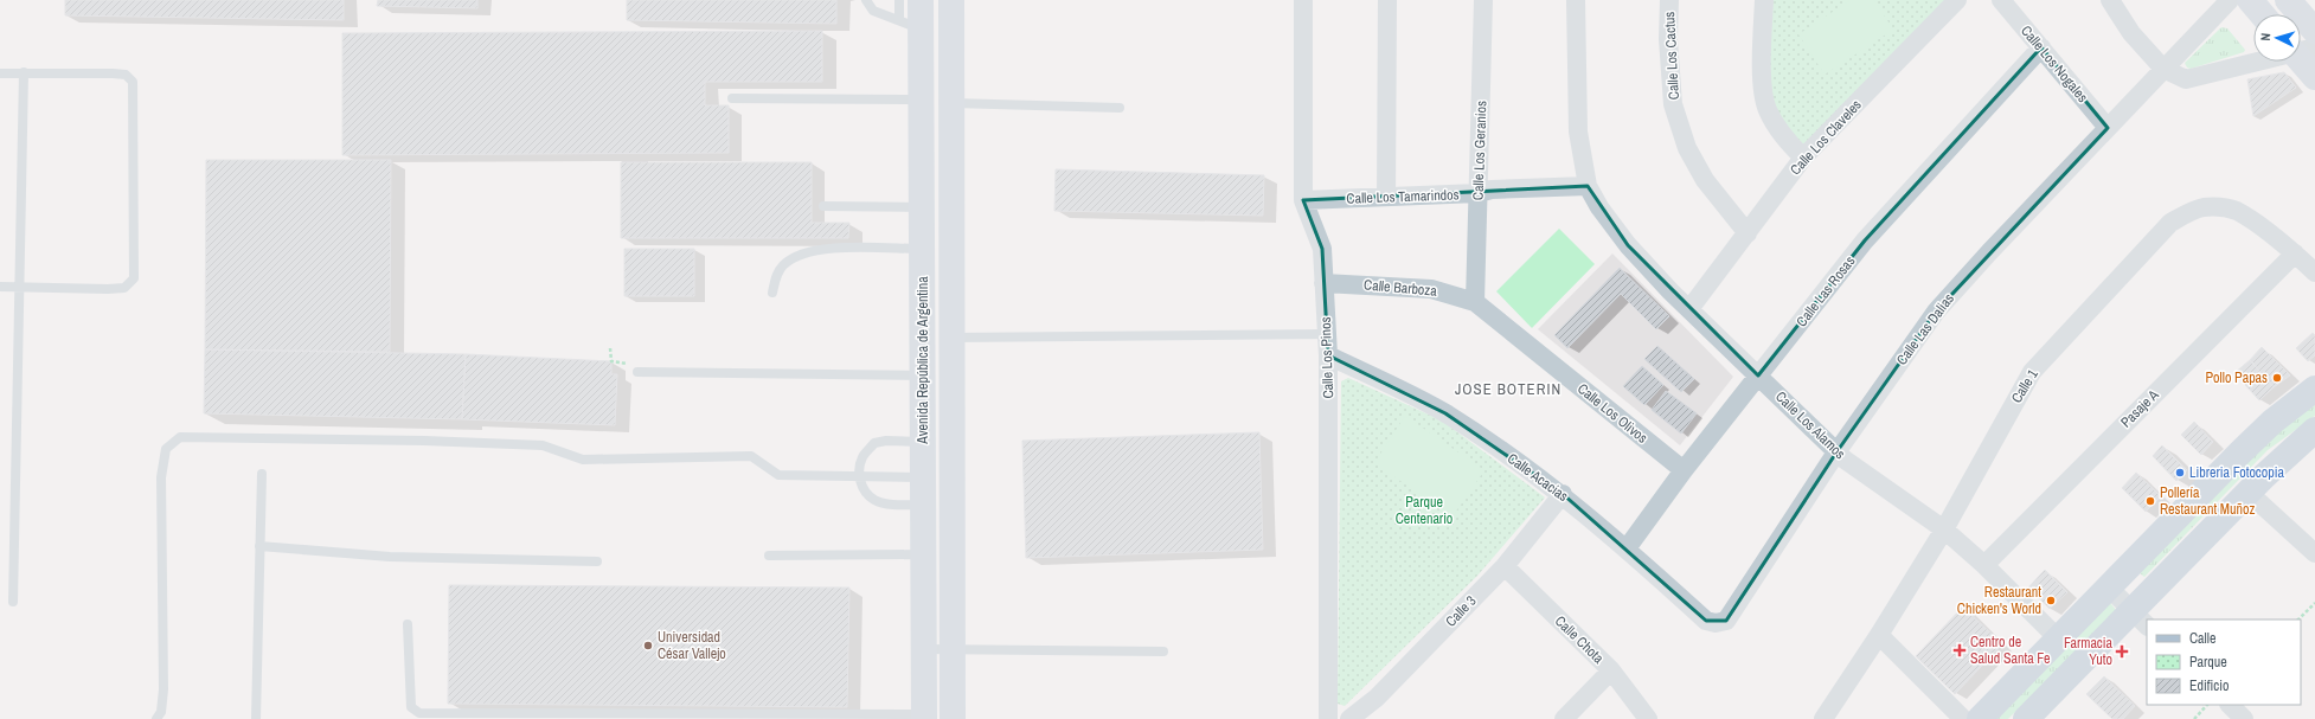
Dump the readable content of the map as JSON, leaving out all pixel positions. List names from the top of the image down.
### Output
{
  "streets": {
    "main road": ["Avenida República de Argentina"],
    "street": [
      "Calle Los Cactus",
      "Calle Los Nogales",
      "Calle Los Claveles",
      "Calle Los Geranios",
      "Calle Los Tamarindos",
      "Calle Barboza",
      "Calle Las Rosas",
      "Calle Las Dalias",
      "Calle Los Pinos",
      "Calle 1",
      "Pasaje A",
      "Calle Los Olivos",
      "Calle Los Alamos",
      "Calle Acacias",
      "Calle 3",
      "Calle Chota"
    ]
  },
  "crossings": [
    ["Calle Los Cactus", "Calle Los Claveles"],
    ["Calle Los Nogales", "Calle Las Rosas"],
    ["Calle Los Nogales", "Calle Las Dalias"],
    ["Calle Los Claveles", "Calle Los Alamos"],
    ["Calle Los Geranios", "Calle Los Tamarindos"],
    ["Calle Los Geranios", "Calle Barboza"],
    ["Calle Los Geranios", "Calle Los Olivos"],
    ["Calle Los Tamarindos", "Calle Los Pinos"],
    ["Calle Los Tamarindos", "Calle Los Alamos"],
    ["Calle Barboza", "Calle Los Pinos"],
    ["Calle Barboza", "Calle Los Olivos"],
    ["Calle Las Rosas", "Calle Los Olivos"],
    ["Calle Las Rosas", "Calle Los Alamos"],
    ["Calle Las Rosas", "Calle Acacias"],
    ["Calle Las Dalias", "Calle Los Alamos"],
    ["Calle Las Dalias", "Calle Acacias"],
    ["Calle Los Pinos", "Calle Acacias"],
    ["Calle 1", "Pasaje A"],
    ["Calle 1", "Calle Los Alamos"],
    ["Pasaje A", "Calle Los Alamos"],
    ["Calle Acacias", "Calle 3"],
    ["Calle 3", "Calle Chota"]
  ],
  "districts": ["JOSE BOTERIN"],
  "parks": ["Parque Centenario"],
  "places": {
    "other": [
      "Pollo Papas",
      "Libreria Fotocopia",
      "Pollería Restaurant Muñoz",
      "Restaurant Chicken's World",
      "Universidad César Vallejo"
    ],
    "health": ["Centro de Salud Santa Fe", "Farmacia Yuto"]
  },
  "legend": ["Calle", "Parque", "Edificio"],
  "north": "left"
}
